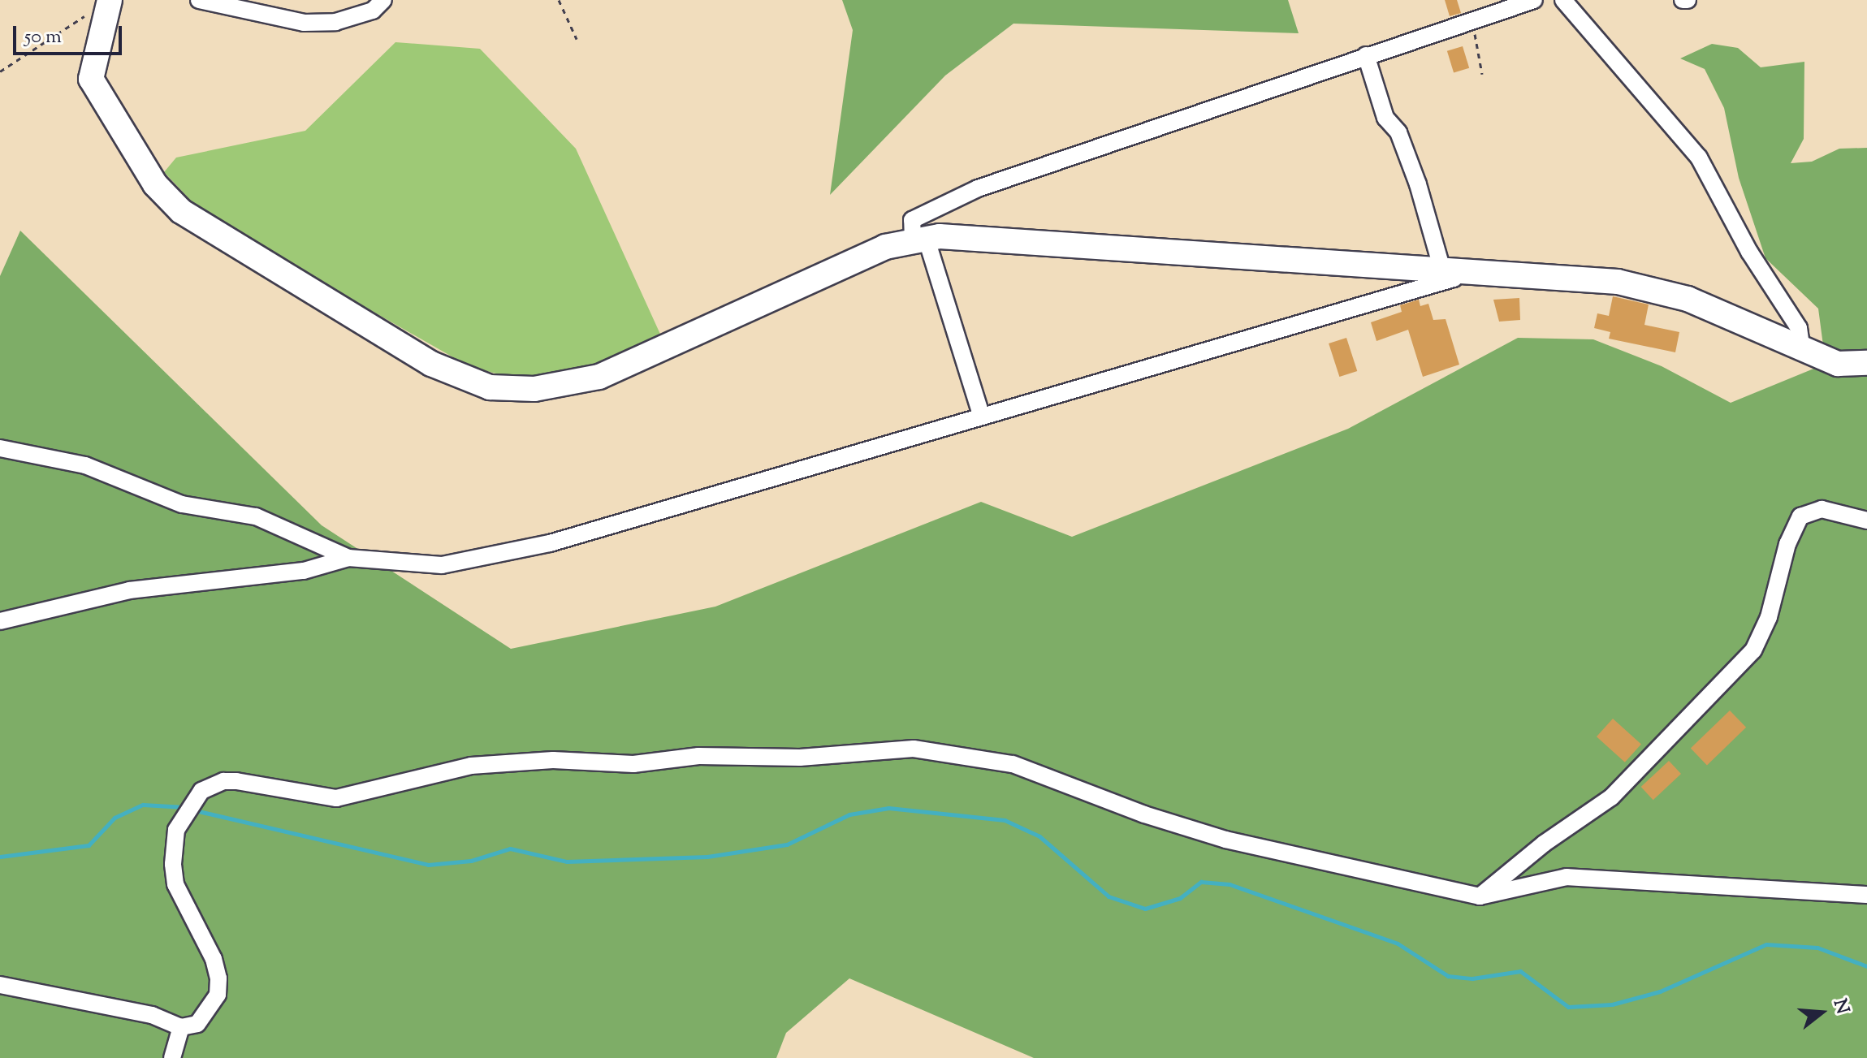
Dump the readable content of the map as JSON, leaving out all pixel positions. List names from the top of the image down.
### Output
{
  "scale_bar": "50 m",
  "north": "right"
}
